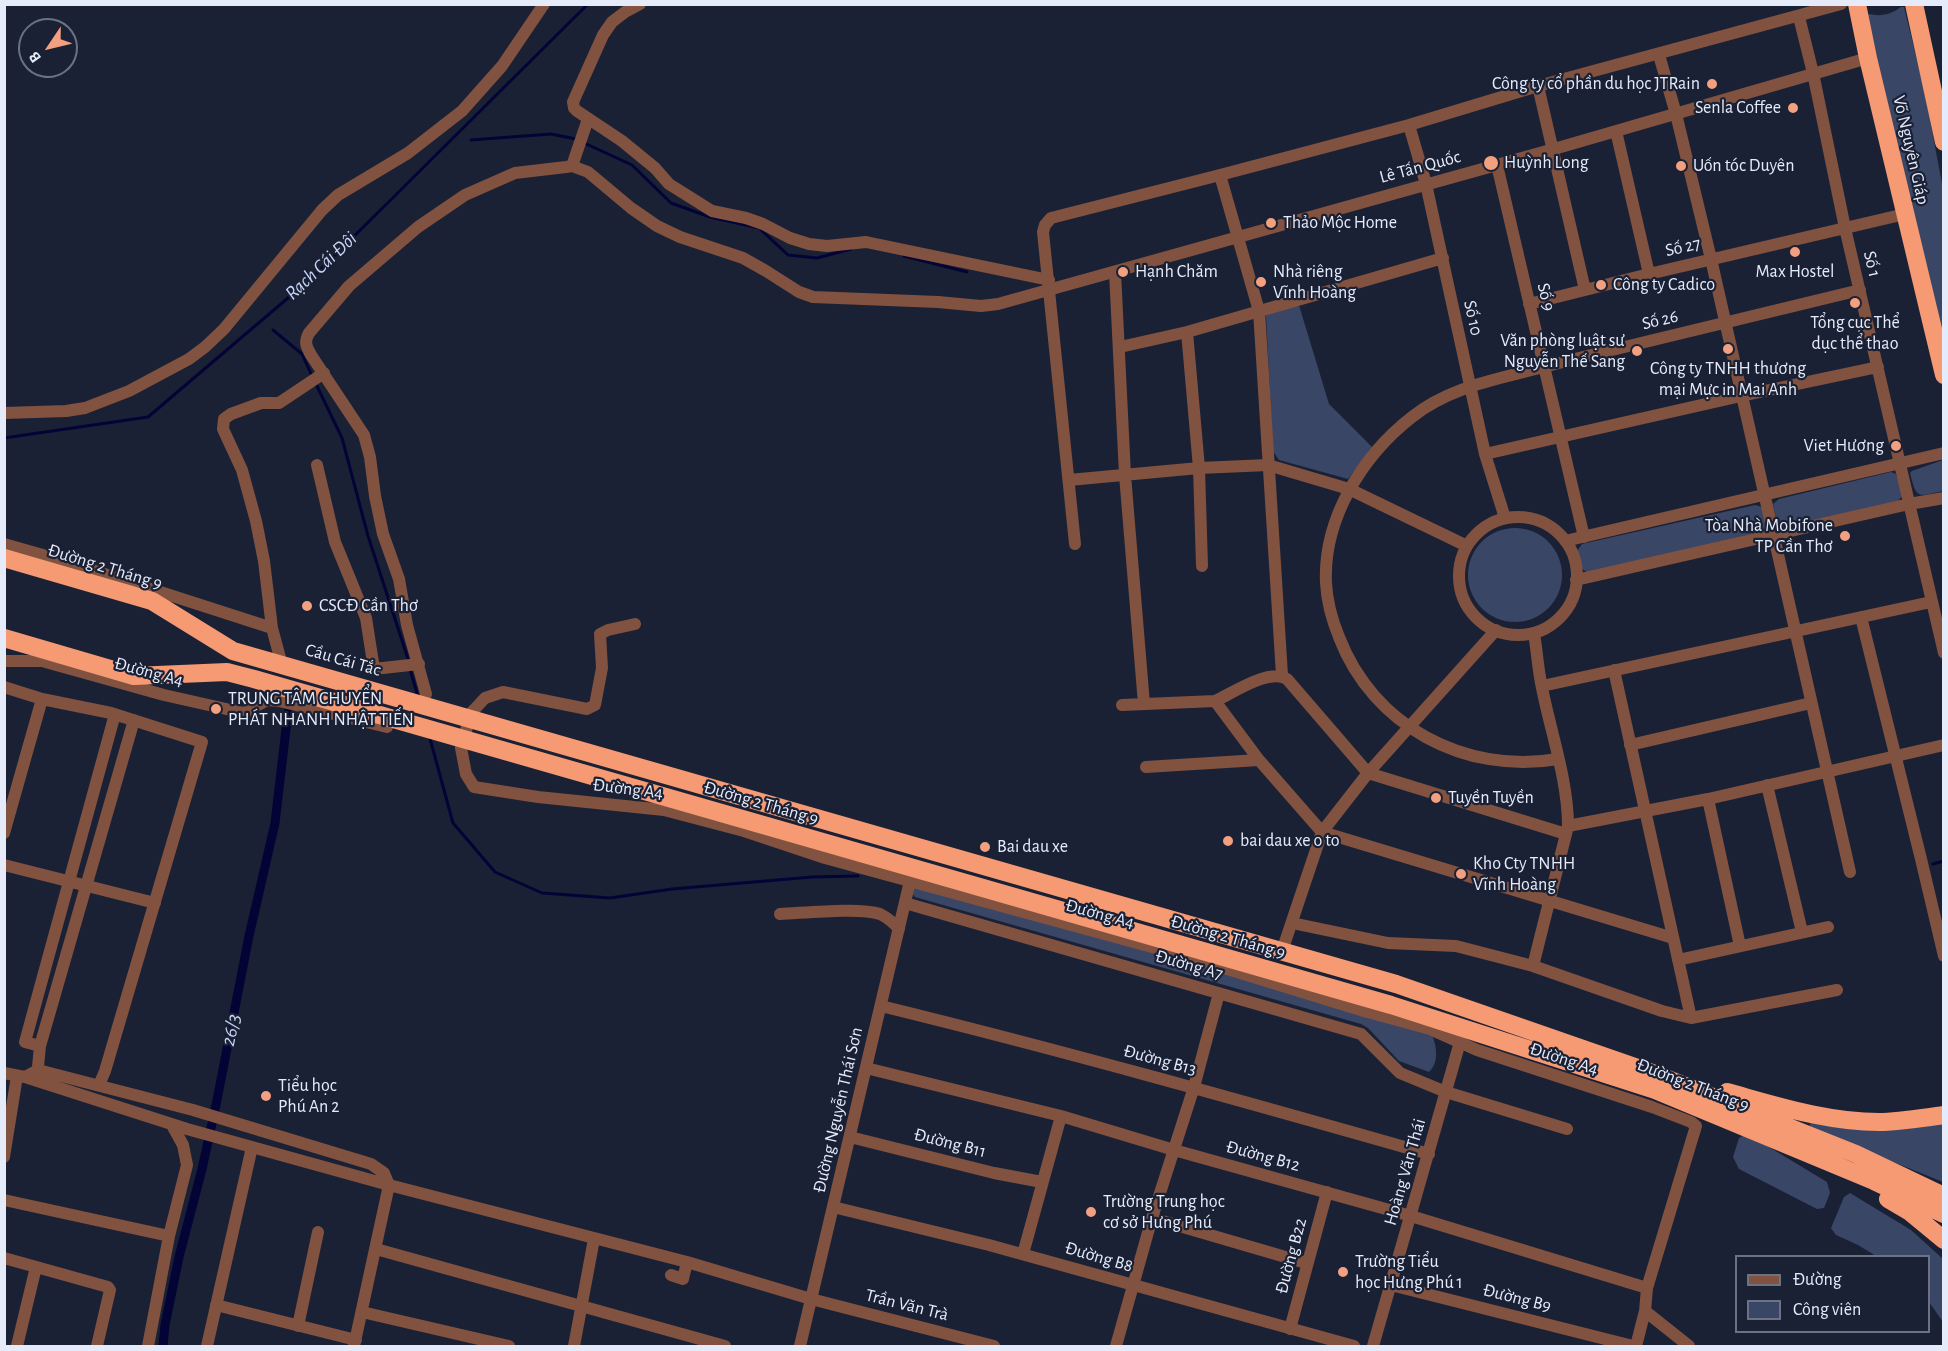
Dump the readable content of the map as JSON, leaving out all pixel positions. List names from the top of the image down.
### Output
{
  "streets": {
    "highway": ["Võ Nguyên Giáp", "Đường 2 Tháng 9", "Cầu Cái Tắc"],
    "street": [
      "Lê Tấn Quốc",
      "Số 27",
      "Số 1",
      "Số 9",
      "Số 10",
      "Số 26",
      "Đường A4",
      "Đường A7",
      "Đường B13",
      "Đường Nguyễn Thái Sơn",
      "Đường B11",
      "Đường B12",
      "Hoàng Văn Thái",
      "Đường B22",
      "Đường B8",
      "Đường B9",
      "Trần Văn Trà"
    ]
  },
  "crossings": [
    ["Võ Nguyên Giáp", "Lê Tấn Quốc"],
    ["Võ Nguyên Giáp", "Số 27"],
    ["Lê Tấn Quốc", "Số 1"],
    ["Lê Tấn Quốc", "Số 9"],
    ["Lê Tấn Quốc", "Số 10"],
    ["Số 27", "Số 1"],
    ["Số 27", "Số 9"],
    ["Số 1", "Số 26"],
    ["Số 9", "Số 26"],
    ["Số 10", "Số 26"],
    ["Đường 2 Tháng 9", "Cầu Cái Tắc"],
    ["Đường A4", "Đường Nguyễn Thái Sơn"],
    ["Đường A4", "Đường B12"],
    ["Đường A4", "Hoàng Văn Thái"],
    ["Đường A4", "Đường B9"],
    ["Đường A7", "Đường Nguyễn Thái Sơn"],
    ["Đường A7", "Hoàng Văn Thái"],
    ["Đường B13", "Đường Nguyễn Thái Sơn"],
    ["Đường B13", "Hoàng Văn Thái"],
    ["Đường Nguyễn Thái Sơn", "Đường B11"],
    ["Đường Nguyễn Thái Sơn", "Đường B12"],
    ["Đường Nguyễn Thái Sơn", "Đường B8"],
    ["Đường Nguyễn Thái Sơn", "Trần Văn Trà"],
    ["Đường B12", "Hoàng Văn Thái"],
    ["Đường B12", "Đường B22"],
    ["Hoàng Văn Thái", "Đường B9"],
    ["Đường B22", "Đường B8"]
  ],
  "water": ["Rạch Cái Đôi", "26/3"],
  "places": [
    "Công ty cổ phần du học JTRain",
    "Senla Coffee",
    "Huỳnh Long",
    "Uốn tóc Duyên",
    "Thảo Mộc Home",
    "Max Hostel",
    "Hạnh Chăm",
    "Nhà riêng Vĩnh Hoàng",
    "Công ty Cadico",
    "Tổng cục Thể dục thể thao",
    "Công ty TNHH thương mại Mực in Mai Anh",
    "Văn phòng luật sư Nguyễn Thế Sang",
    "Viet Hương",
    "Tòa Nhà Mobifone TP Cần Thơ",
    "CSCĐ Cần Thơ",
    "TRUNG TÂM CHUYỂN PHÁT NHANH NHẬT TIẾN",
    "Tuyền Tuyền",
    "bai dau xe o to",
    "Bai dau xe",
    "Kho Cty TNHH Vĩnh Hoàng",
    "Tiểu học Phú An 2",
    "Trường Trung học cơ sở Hưng Phú",
    "Trường Tiểu học Hưng Phú 1"
  ],
  "legend": ["Đường", "Công viên"],
  "north": "bottom left"
}
